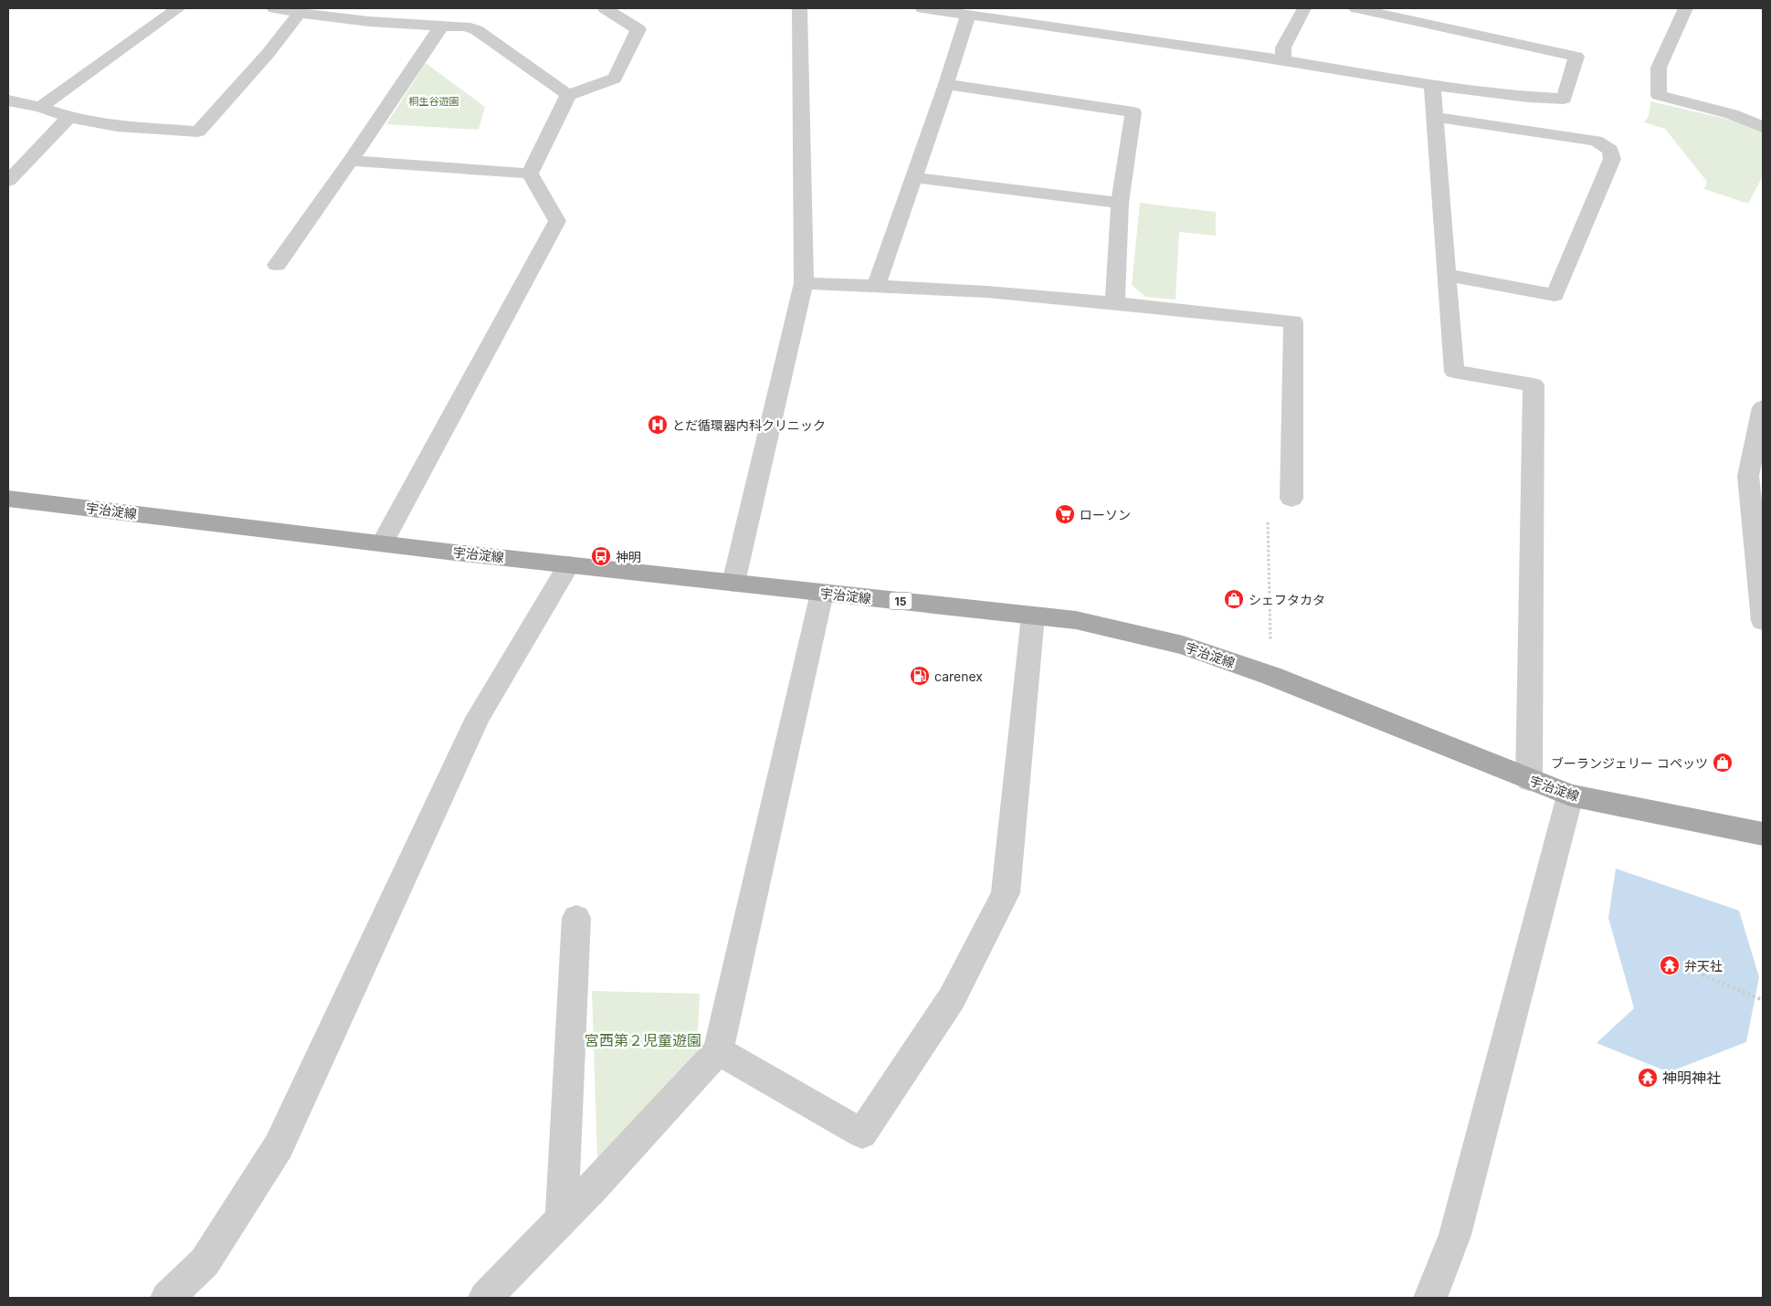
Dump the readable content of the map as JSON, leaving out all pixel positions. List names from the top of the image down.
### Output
{
  "streets": {
    "main road": ["宇治淀線", "15"]
  },
  "parks": ["桐生谷遊園", "宮西第２児童遊園"],
  "places": {
    "hospital": ["とだ循環器内科クリニック"],
    "supermarket": ["ローソン"],
    "bus stop": ["神明"],
    "shop": ["シェフタカタ", "ブーランジェリー コペッツ"],
    "fuel station": ["carenex"],
    "temple": ["弁天社", "神明神社"]
  }
}
